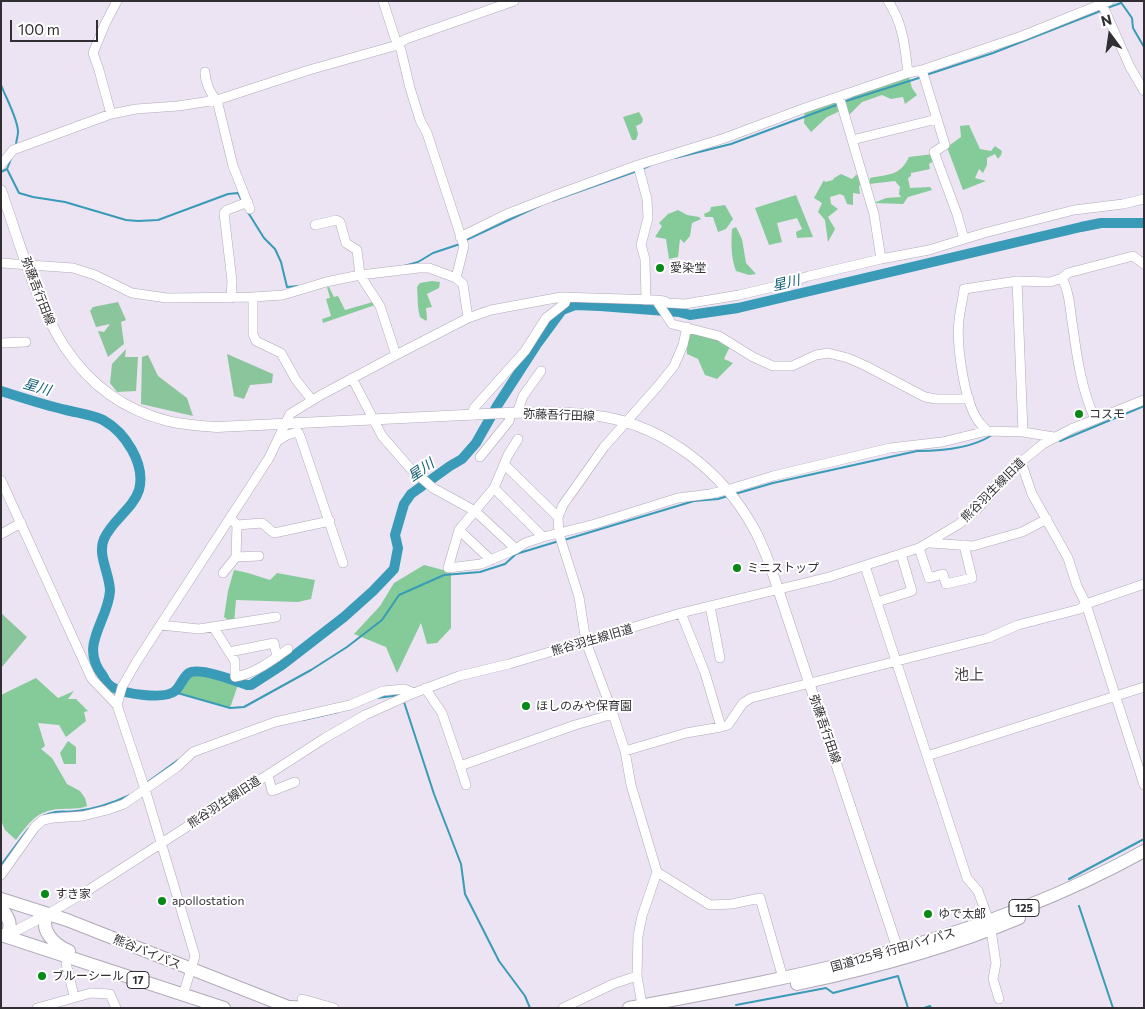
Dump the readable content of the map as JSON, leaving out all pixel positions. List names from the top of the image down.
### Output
{
  "streets": {
    "highway": [
      "125",
      "国道125号 行田バイパス",
      "熊谷バイパス",
      "17"
    ],
    "main road": ["弥藤吾行田線"],
    "street": ["熊谷羽生線旧道"]
  },
  "crossings": [
    ["弥藤吾行田線", "熊谷羽生線旧道"],
    ["弥藤吾行田線", "国道125号 行田バイパス"],
    ["熊谷羽生線旧道", "熊谷バイパス"]
  ],
  "districts": ["池上"],
  "water": ["星川"],
  "places": [
    "愛染堂",
    "コスモ",
    "ミニストップ",
    "ほしのみや保育園",
    "すき家",
    "apollostation",
    "ゆで太郎",
    "ブルーシール"
  ],
  "scale_bar": "100 m",
  "north": "top"
}
